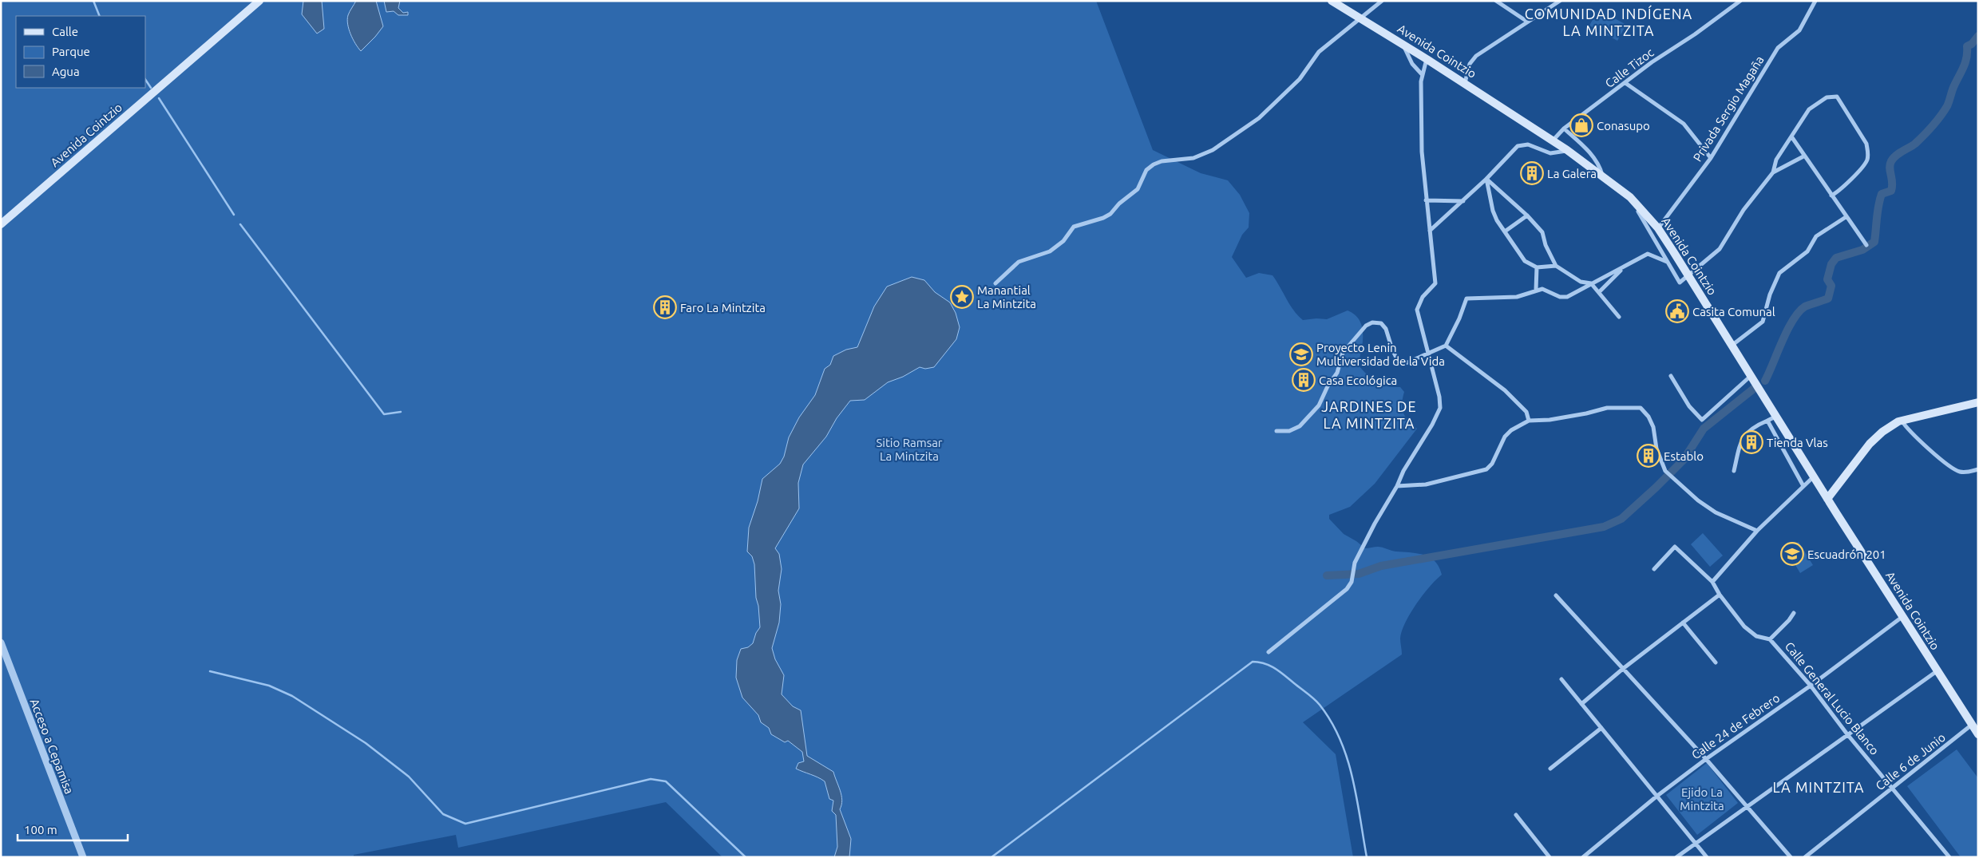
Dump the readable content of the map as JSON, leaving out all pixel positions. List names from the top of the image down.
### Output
{
  "streets": {
    "main road": ["Avenida Cointzio"],
    "street": [
      "Calle Tizoc",
      "Privada Sergio Magaña",
      "Calle General Lucio Blanco",
      "Calle 24 de Febrero",
      "Acceso a Cepamisa",
      "Calle 6 de Junio"
    ]
  },
  "crossings": [
    ["Avenida Cointzio", "Calle Tizoc"],
    ["Avenida Cointzio", "Privada Sergio Magaña"],
    ["Avenida Cointzio", "Calle 24 de Febrero"],
    ["Avenida Cointzio", "Calle 6 de Junio"],
    ["Calle General Lucio Blanco", "Calle 24 de Febrero"],
    ["Calle General Lucio Blanco", "Calle 6 de Junio"]
  ],
  "districts": ["COMUNIDAD INDÍGENA LA MINTZITA", "JARDINES DE LA MINTZITA", "LA MINTZITA"],
  "parks": ["Sitio Ramsar La Mintzita", "Ejido La Mintzita"],
  "places": {
    "shop": ["Conasupo"],
    "building": [
      "La Galera",
      "Faro La Mintzita",
      "Casa Ecológica",
      "Tienda Vlas",
      "Establo"
    ],
    "place": ["Manantial La Mintzita"],
    "public building": ["Casita Comunal"],
    "school or university": ["Proyecto Lenin Multiversidad de la Vida", "Escuadrón 201"]
  },
  "legend": ["Calle", "Parque", "Agua"],
  "scale_bar": "100 m"
}
